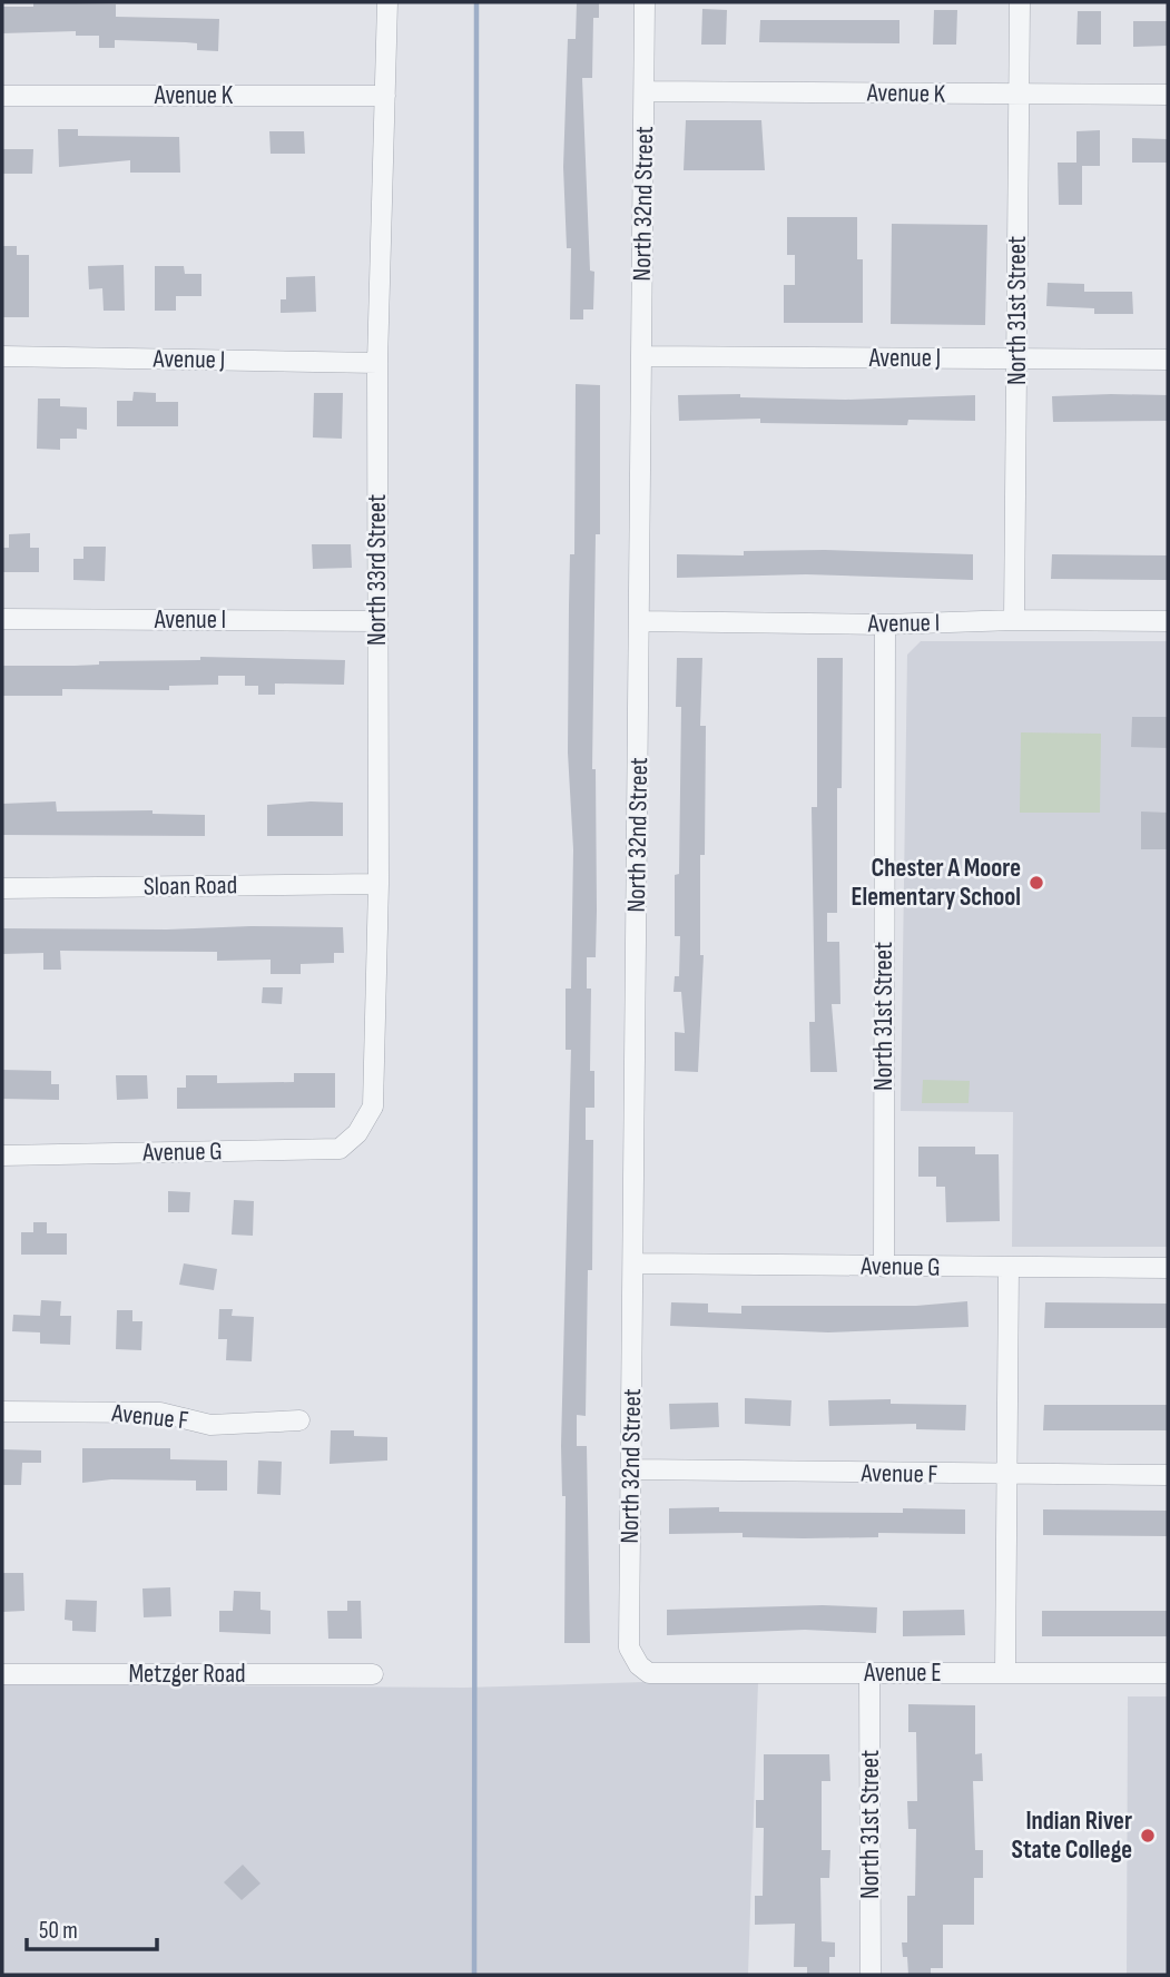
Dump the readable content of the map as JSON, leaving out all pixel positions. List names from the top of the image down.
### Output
{
  "streets": {
    "street": [
      "Avenue K",
      "North 32nd Street",
      "North 31st Street",
      "Avenue J",
      "North 33rd Street",
      "Avenue I",
      "Sloan Road",
      "Avenue G",
      "Avenue F",
      "Avenue E",
      "Metzger Road"
    ]
  },
  "crossings": [
    ["Avenue K", "North 32nd Street"],
    ["Avenue K", "North 31st Street"],
    ["Avenue K", "North 33rd Street"],
    ["North 32nd Street", "Avenue J"],
    ["North 32nd Street", "Avenue I"],
    ["North 32nd Street", "Avenue G"],
    ["North 32nd Street", "Avenue F"],
    ["North 32nd Street", "Avenue E"],
    ["North 31st Street", "Avenue J"],
    ["North 31st Street", "Avenue I"],
    ["North 31st Street", "Avenue G"],
    ["North 31st Street", "Avenue E"],
    ["Avenue J", "North 33rd Street"],
    ["North 33rd Street", "Avenue I"],
    ["North 33rd Street", "Sloan Road"],
    ["North 33rd Street", "Avenue G"]
  ],
  "places": ["Chester A Moore Elementary School", "Indian River State College"],
  "scale_bar": "50 m"
}
